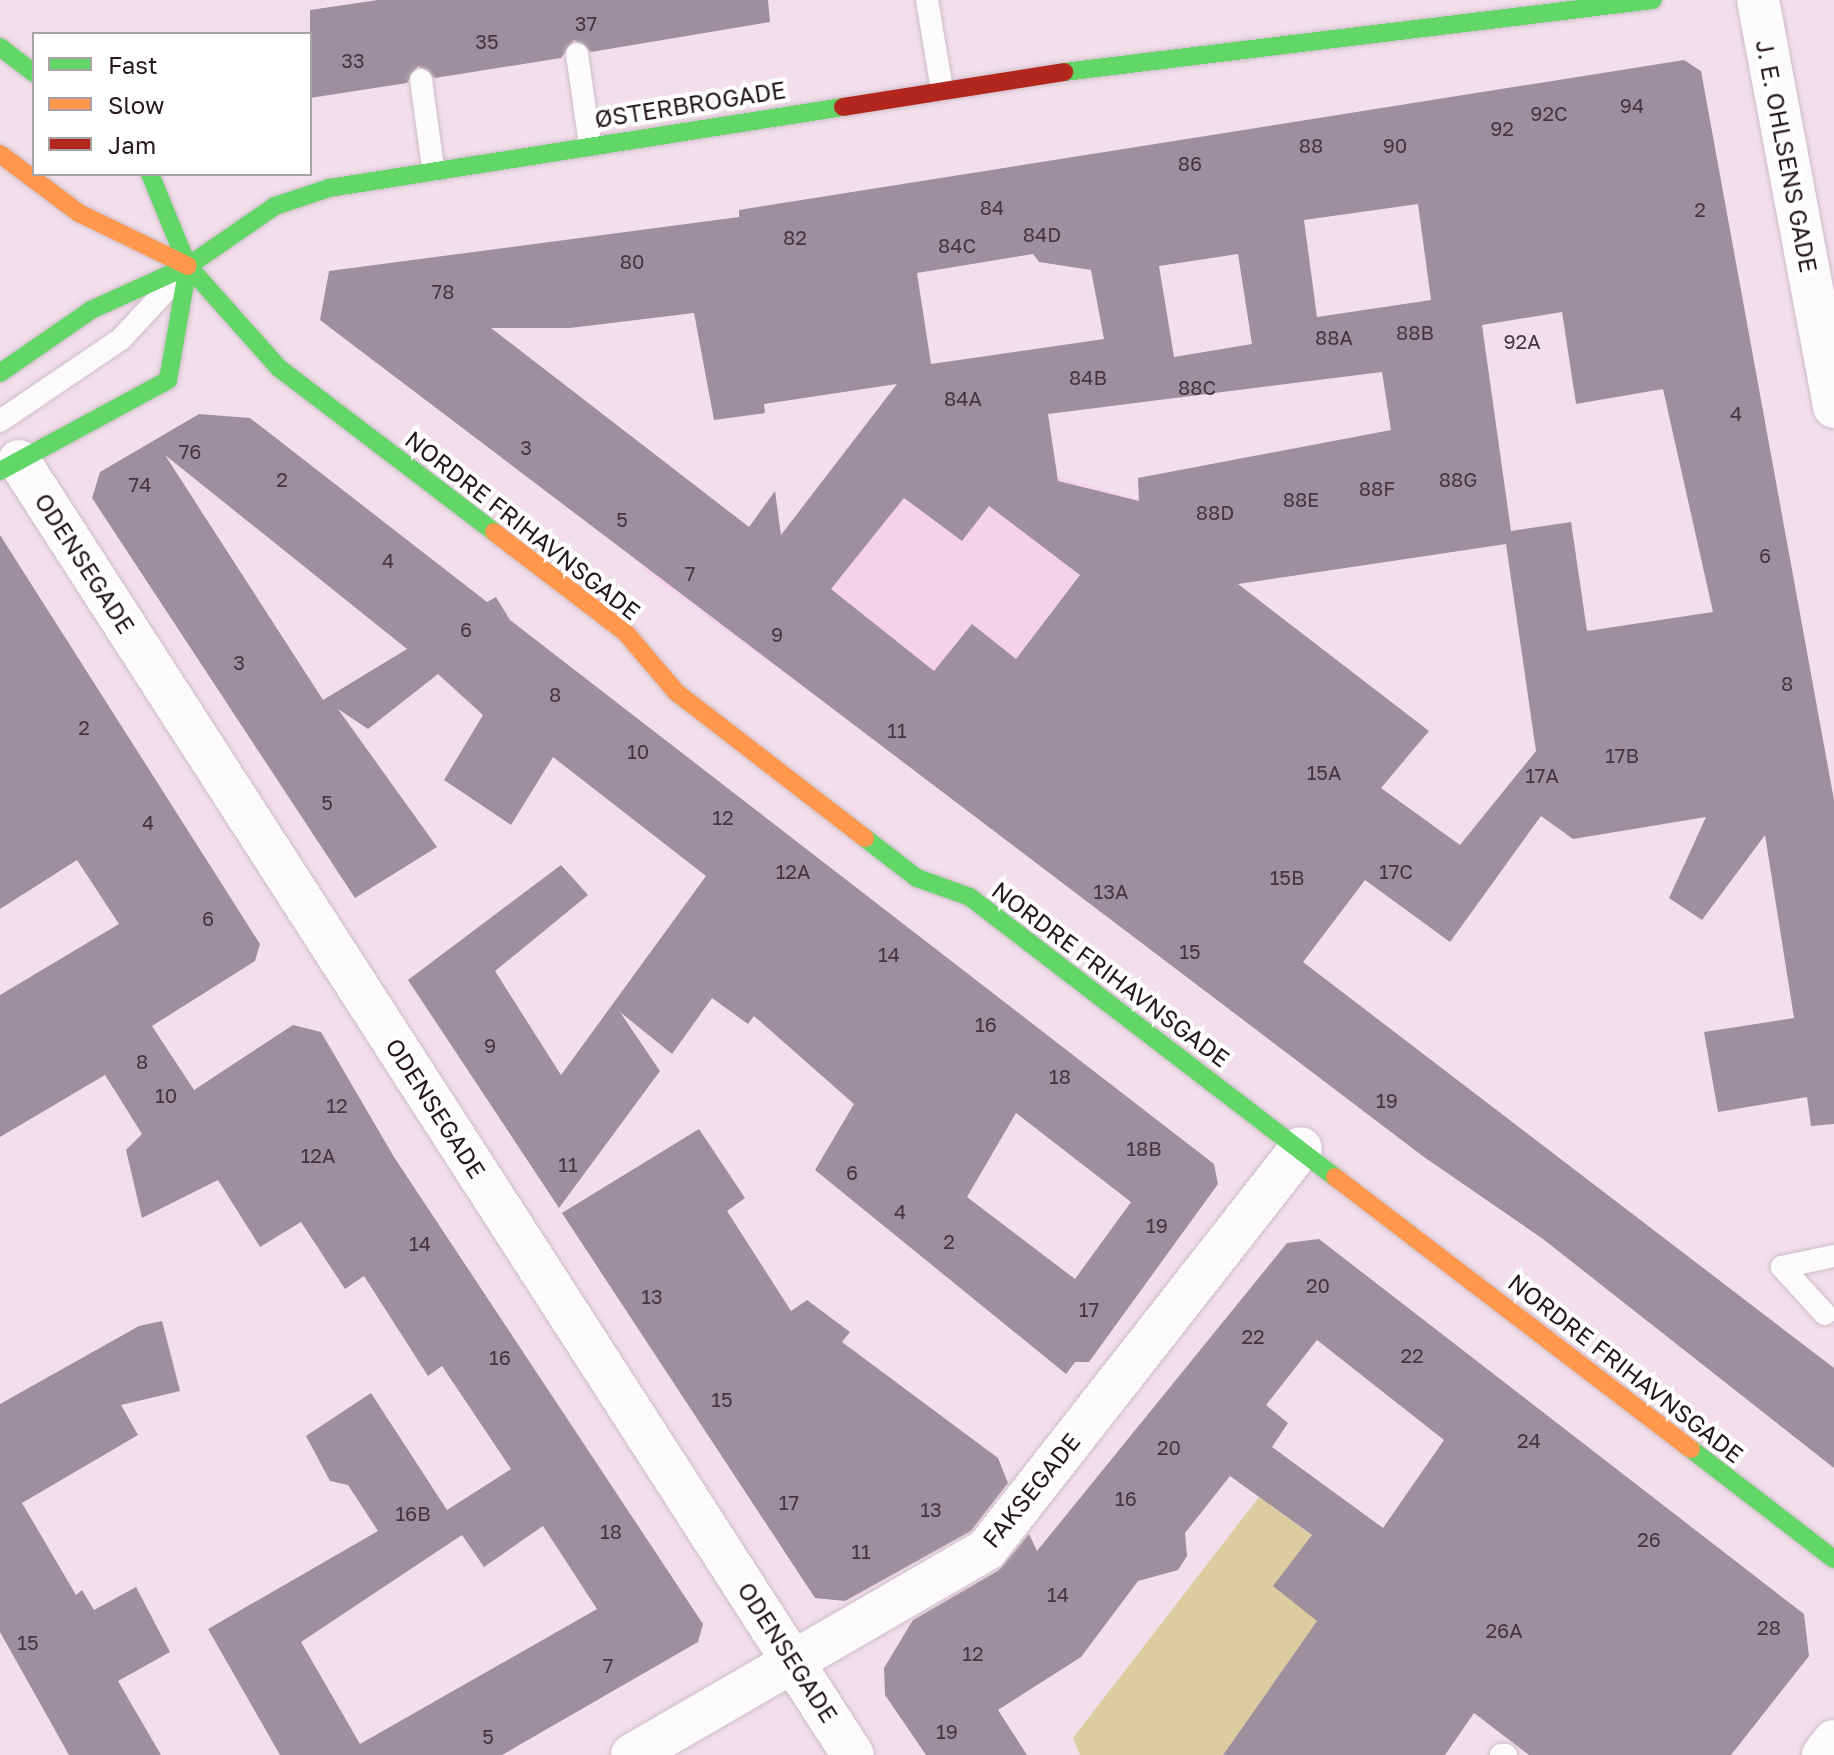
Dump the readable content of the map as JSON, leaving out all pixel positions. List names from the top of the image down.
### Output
{
  "streets": {
    "street": [
      "ØSTERBROGADE",
      "J. E. OHLSENS GADE",
      "NORDRE FRIHAVNSGADE",
      "ODENSEGADE",
      "FAKSEGADE"
    ]
  },
  "crossings": [
    ["ØSTERBROGADE", "NORDRE FRIHAVNSGADE"],
    ["NORDRE FRIHAVNSGADE", "FAKSEGADE"],
    ["ODENSEGADE", "FAKSEGADE"]
  ],
  "house_numbers": [
    "37",
    "35",
    "33",
    "94",
    "92C",
    "92",
    "88",
    "90",
    "86",
    "84",
    "2",
    "84D",
    "82",
    "84C",
    "80",
    "78",
    "88B",
    "88A",
    "92A",
    "84B",
    "88C",
    "84A",
    "4",
    "3",
    "76",
    "2",
    "88G",
    "74",
    "88F",
    "88E",
    "88D",
    "5",
    "6",
    "4",
    "7",
    "6",
    "9",
    "3",
    "8",
    "8",
    "2",
    "11",
    "10",
    "17B",
    "15A",
    "17A",
    "5",
    "12",
    "4",
    "12A",
    "17C",
    "15B",
    "13A",
    "6",
    "15",
    "14",
    "16",
    "9",
    "8",
    "18",
    "10",
    "19",
    "12",
    "18B",
    "12A",
    "11",
    "6",
    "4",
    "19",
    "2",
    "14",
    "20",
    "13",
    "17",
    "22",
    "22",
    "16",
    "15",
    "24",
    "20",
    "16",
    "17",
    "13",
    "16B",
    "18",
    "26",
    "11",
    "14",
    "28",
    "26A",
    "15",
    "12",
    "7",
    "19",
    "5"
  ],
  "legend": ["Fast", "Slow", "Jam"]
}
